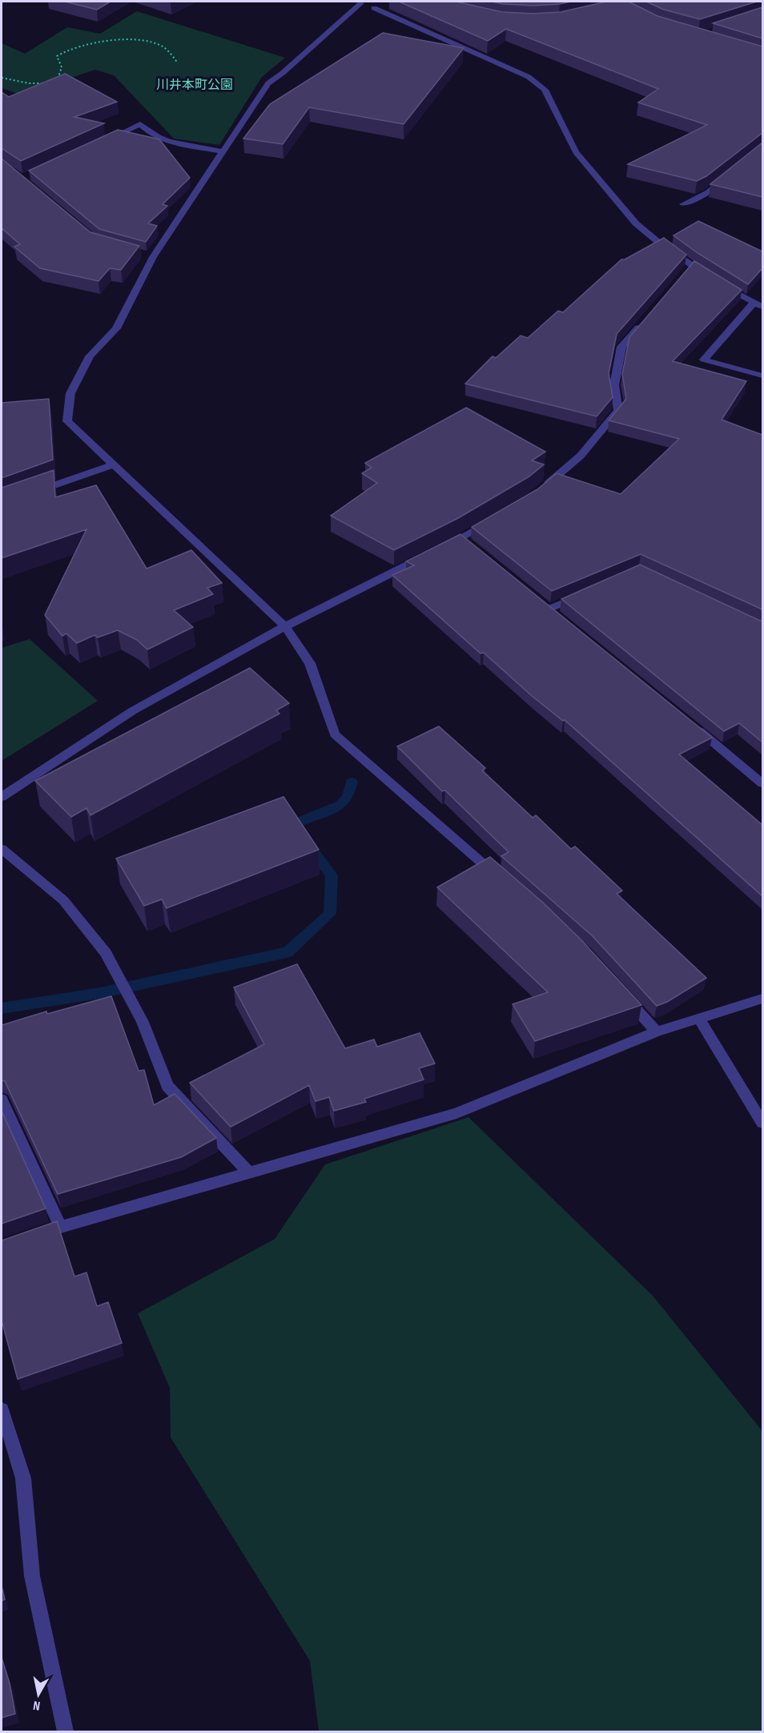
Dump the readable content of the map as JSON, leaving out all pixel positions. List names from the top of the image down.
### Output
{
  "parks": ["川井本町公園"],
  "north": "bottom"
}
